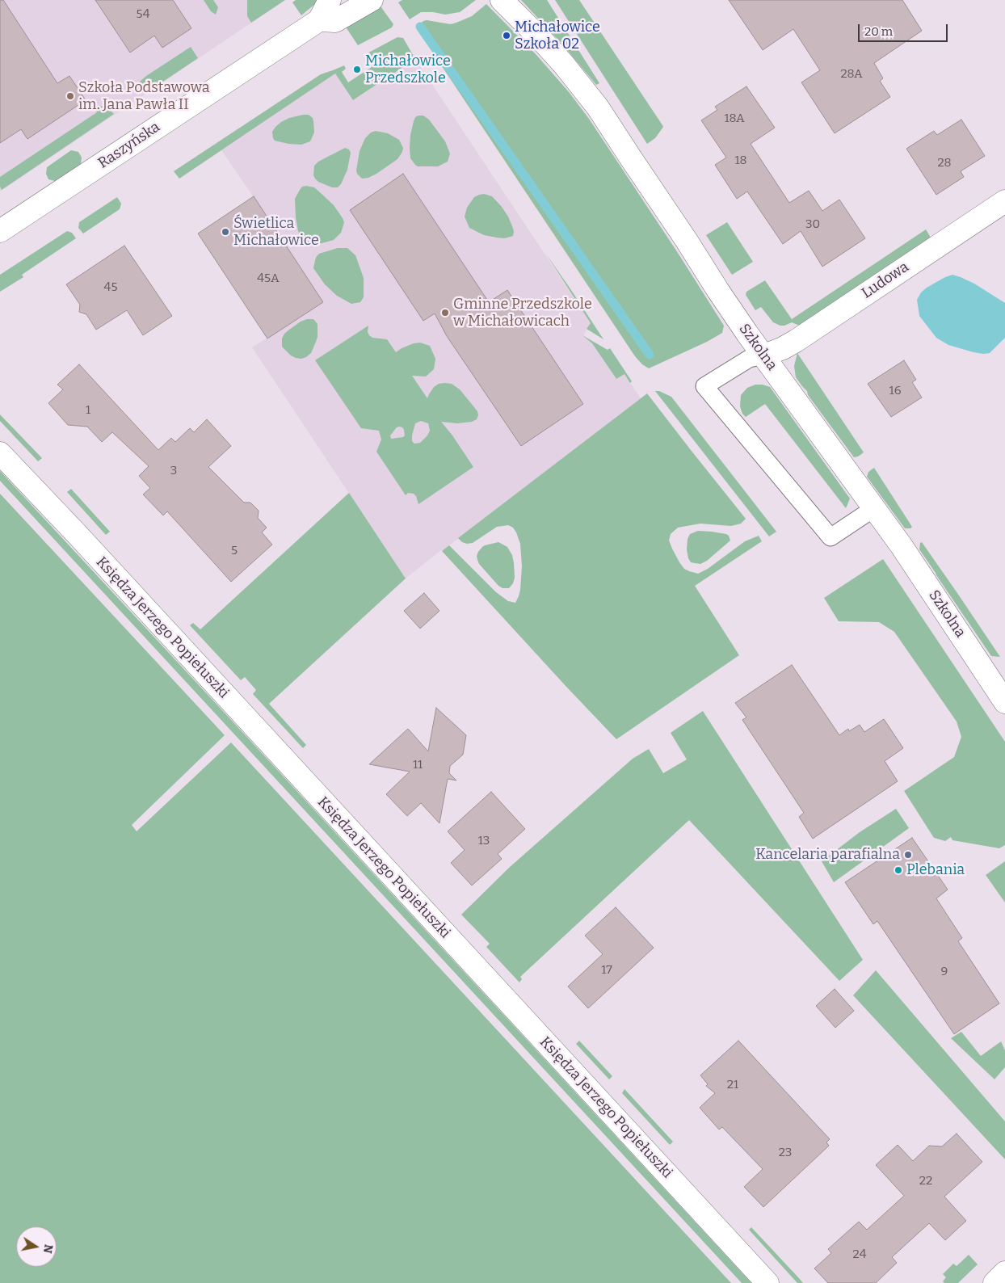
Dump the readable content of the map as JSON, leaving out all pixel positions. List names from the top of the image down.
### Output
{
  "streets": {
    "street": [
      "Raszyńska",
      "Ludowa",
      "Szkolna",
      "Księdza Jerzego Popiełuszki"
    ]
  },
  "crossings": [
    ["Ludowa", "Szkolna"]
  ],
  "places": [
    "Michałowice Szkoła 02",
    "Michałowice Przedszkole",
    "Szkoła Podstawowa im. Jana Pawła II",
    "Świetlica Michałowice",
    "Gminne Przedszkole w Michałowicach",
    "Kancelaria parafialna",
    "Plebania"
  ],
  "house_numbers": [
    "54",
    "28A",
    "18A",
    "18",
    "28",
    "30",
    "45A",
    "45",
    "16",
    "1",
    "3",
    "5",
    "11",
    "13",
    "17",
    "9",
    "21",
    "23",
    "22",
    "24"
  ],
  "scale_bar": "20 m",
  "north": "right"
}
